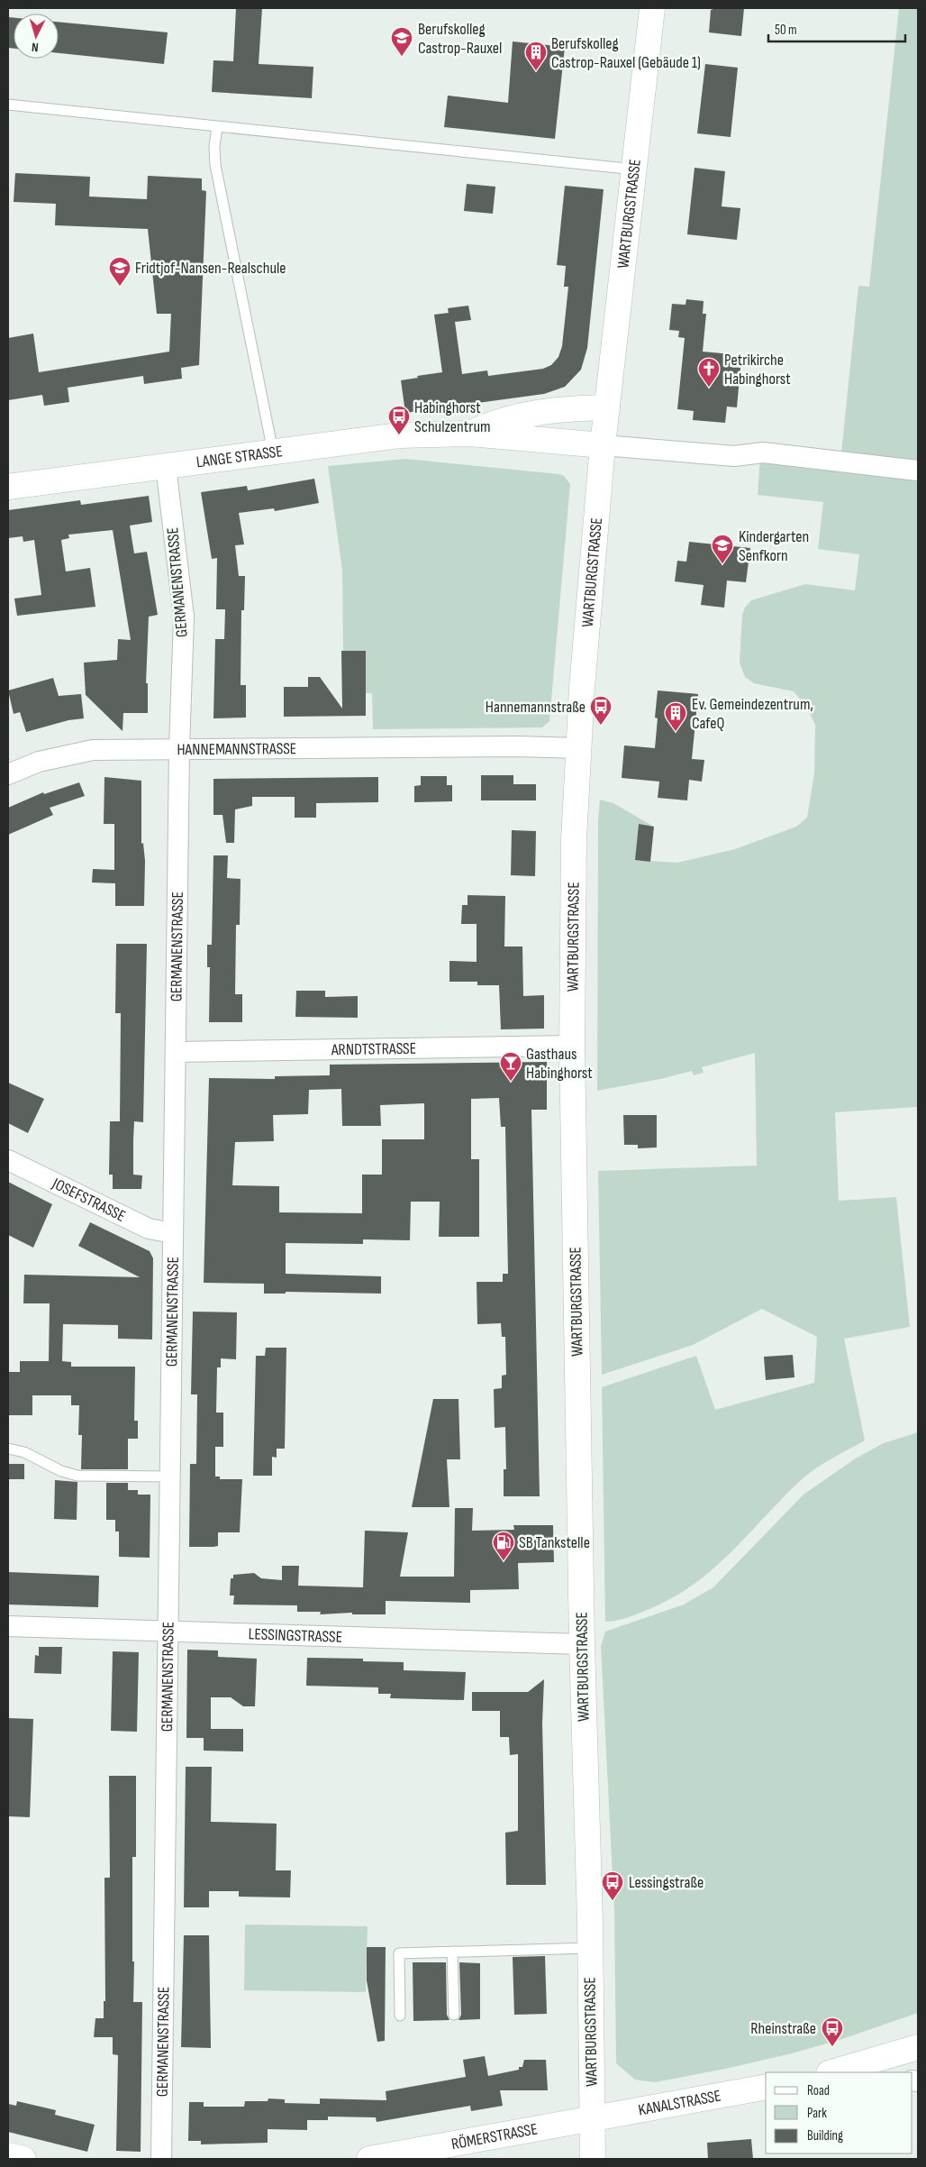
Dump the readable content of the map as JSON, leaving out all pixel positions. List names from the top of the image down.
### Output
{
  "streets": {
    "main road": [
      "WARTBURGSTRASSE",
      "LANGE STRASSE",
      "KANALSTRASSE",
      "RÖMERSTRASSE"
    ],
    "street": [
      "GERMANENSTRASSE",
      "HANNEMANNSTRASSE",
      "ARNDTSTRASSE",
      "JOSEFSTRASSE",
      "LESSINGSTRASSE"
    ]
  },
  "crossings": [
    ["WARTBURGSTRASSE", "LANGE STRASSE"],
    ["WARTBURGSTRASSE", "HANNEMANNSTRASSE"],
    ["WARTBURGSTRASSE", "ARNDTSTRASSE"],
    ["WARTBURGSTRASSE", "LESSINGSTRASSE"],
    ["WARTBURGSTRASSE", "KANALSTRASSE"],
    ["WARTBURGSTRASSE", "RÖMERSTRASSE"],
    ["LANGE STRASSE", "GERMANENSTRASSE"],
    ["GERMANENSTRASSE", "HANNEMANNSTRASSE"],
    ["GERMANENSTRASSE", "ARNDTSTRASSE"],
    ["GERMANENSTRASSE", "JOSEFSTRASSE"],
    ["GERMANENSTRASSE", "LESSINGSTRASSE"],
    ["KANALSTRASSE", "RÖMERSTRASSE"]
  ],
  "places": {
    "school or university": ["Berufskolleg Castrop-Rauxel", "Fridtjof-Nansen-Realschule", "Kindergarten Senfkorn"],
    "building": ["Berufskolleg Castrop-Rauxel (Gebäude 1)", "Ev. Gemeindezentrum, CafeQ"],
    "church": ["Petrikirche Habinghorst"],
    "bus stop": [
      "Habinghorst Schulzentrum",
      "Hannemannstraße",
      "Lessingstraße",
      "Rheinstraße"
    ],
    "bar": ["Gasthaus Habinghorst"],
    "fuel station": ["SB Tankstelle"]
  },
  "legend": ["Road", "Park", "Building"],
  "scale_bar": "50 m",
  "north": "bottom"
}
